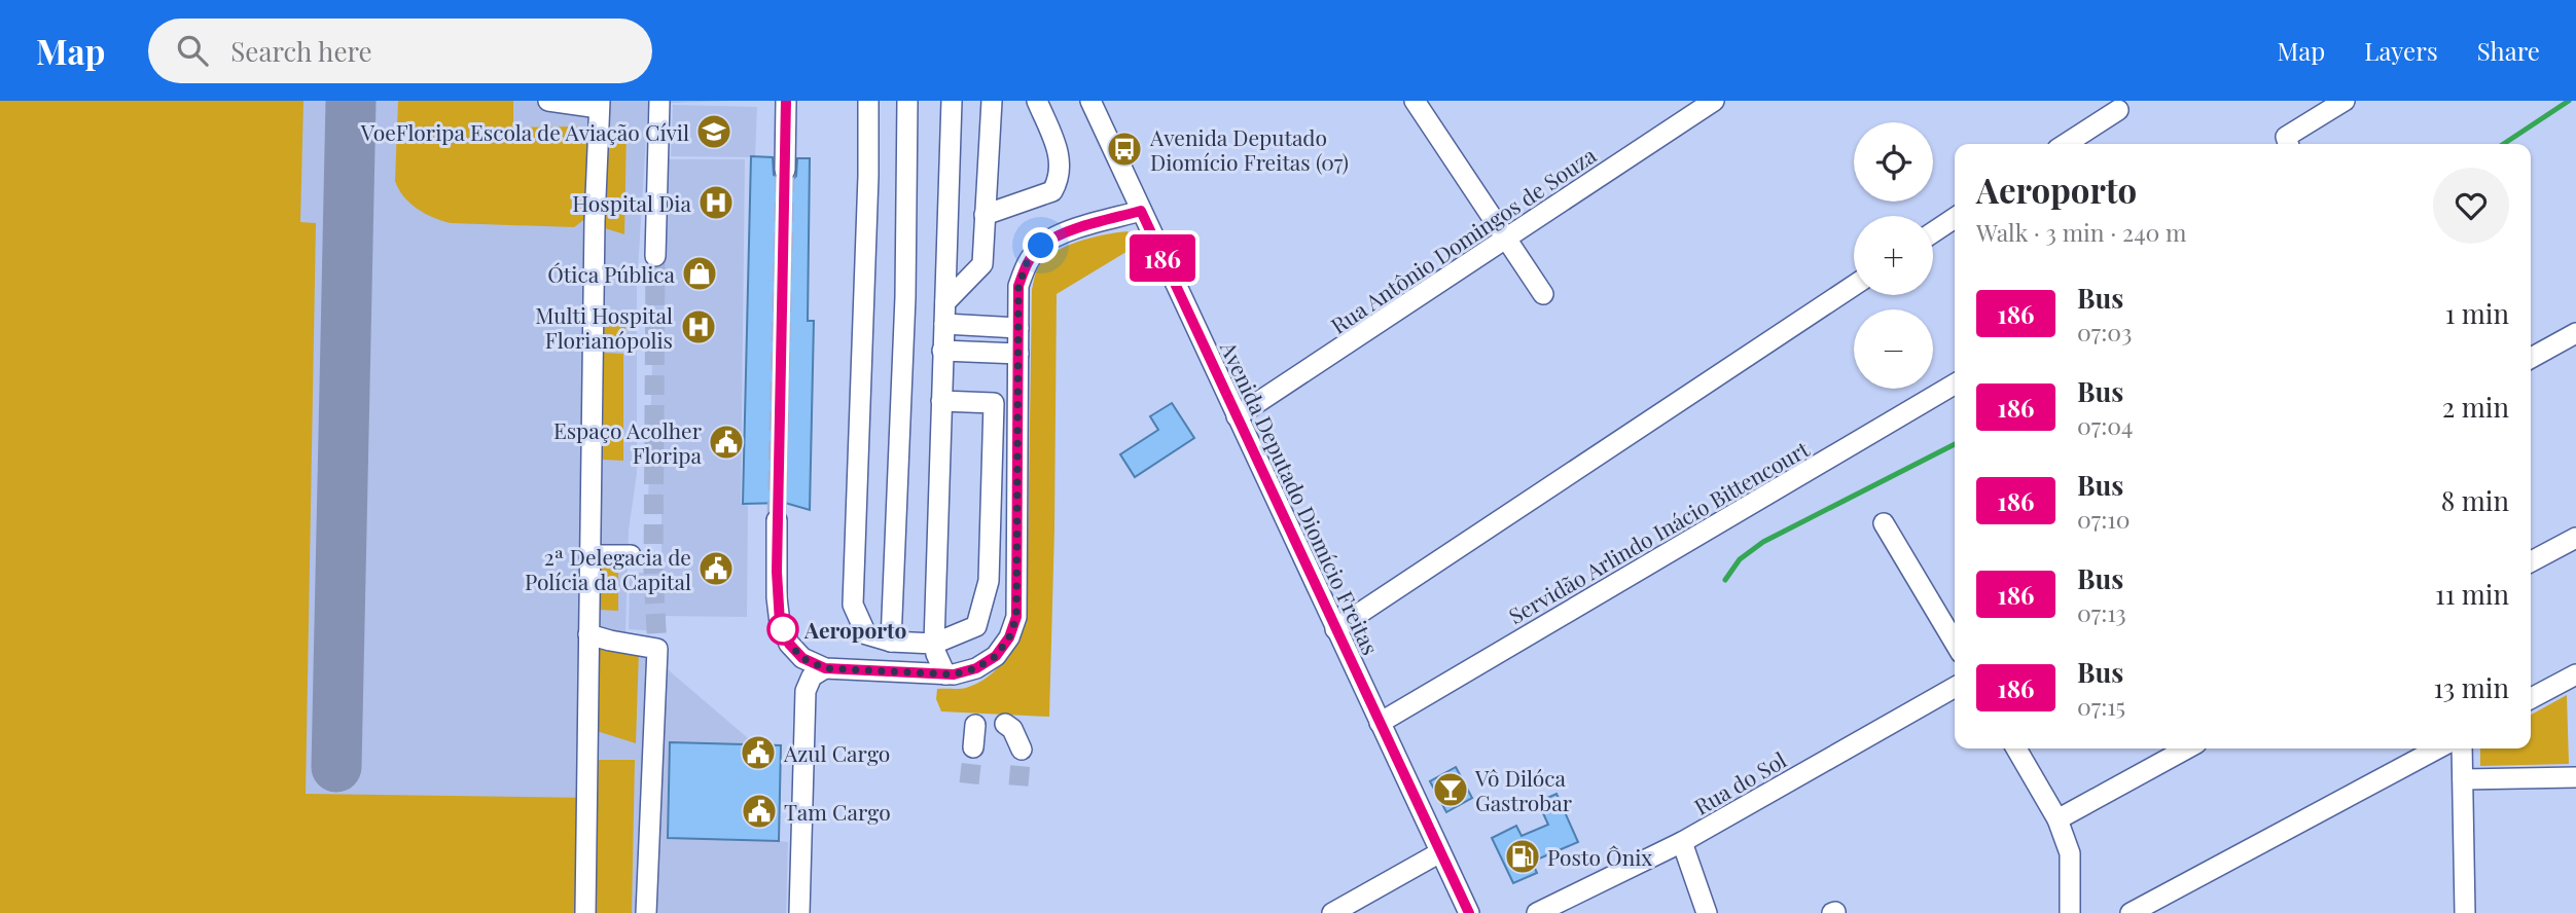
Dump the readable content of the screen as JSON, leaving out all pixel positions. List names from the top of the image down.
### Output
{
  "streets": {
    "street": [
      "Rua Antônio Domingos de Souza",
      "Avenida Deputado Diomício Freitas",
      "Servidão Arlindo Inácio Bittencourt",
      "Rua do Sol"
    ]
  },
  "crossings": [
    ["Rua Antônio Domingos de Souza", "Avenida Deputado Diomício Freitas"],
    ["Avenida Deputado Diomício Freitas", "Servidão Arlindo Inácio Bittencourt"]
  ],
  "places": {
    "school or university": ["VoeFloripa Escola de Aviação Cívil"],
    "bus stop": ["Avenida Deputado Diomício Freitas (07)"],
    "hospital": ["Hospital Dia", "Multi Hospital Florianópolis"],
    "shop": ["Ótica Pública"],
    "public building": [
      "Espaço Acolher Floripa",
      "2ª Delegacia de Polícia da Capital",
      "Azul Cargo",
      "Tam Cargo"
    ],
    "other": ["Aeroporto"],
    "bar": ["Vô Dilóca Gastrobar"],
    "fuel station": ["Posto Ônix"]
  },
  "lines": ["bus line 186"],
  "page": {
    "header": "Map",
    "search": "Search here",
    "nav": ["Map", "Layers", "Share"],
    "on_map": "186",
    "map_buttons": ["+", "−"],
    "heading": ["Aeroporto", "Walk · 3 min · 240 m"],
    "list": [
      {
        "mark": "186",
        "name": "Bus",
        "note": "07:03",
        "value": "1 min"
      },
      {
        "mark": "186",
        "name": "Bus",
        "note": "07:04",
        "value": "2 min"
      },
      {
        "mark": "186",
        "name": "Bus",
        "note": "07:10",
        "value": "8 min"
      },
      {
        "mark": "186",
        "name": "Bus",
        "note": "07:13",
        "value": "11 min"
      },
      {
        "mark": "186",
        "name": "Bus",
        "note": "07:15",
        "value": "13 min"
      }
    ]
  }
}
